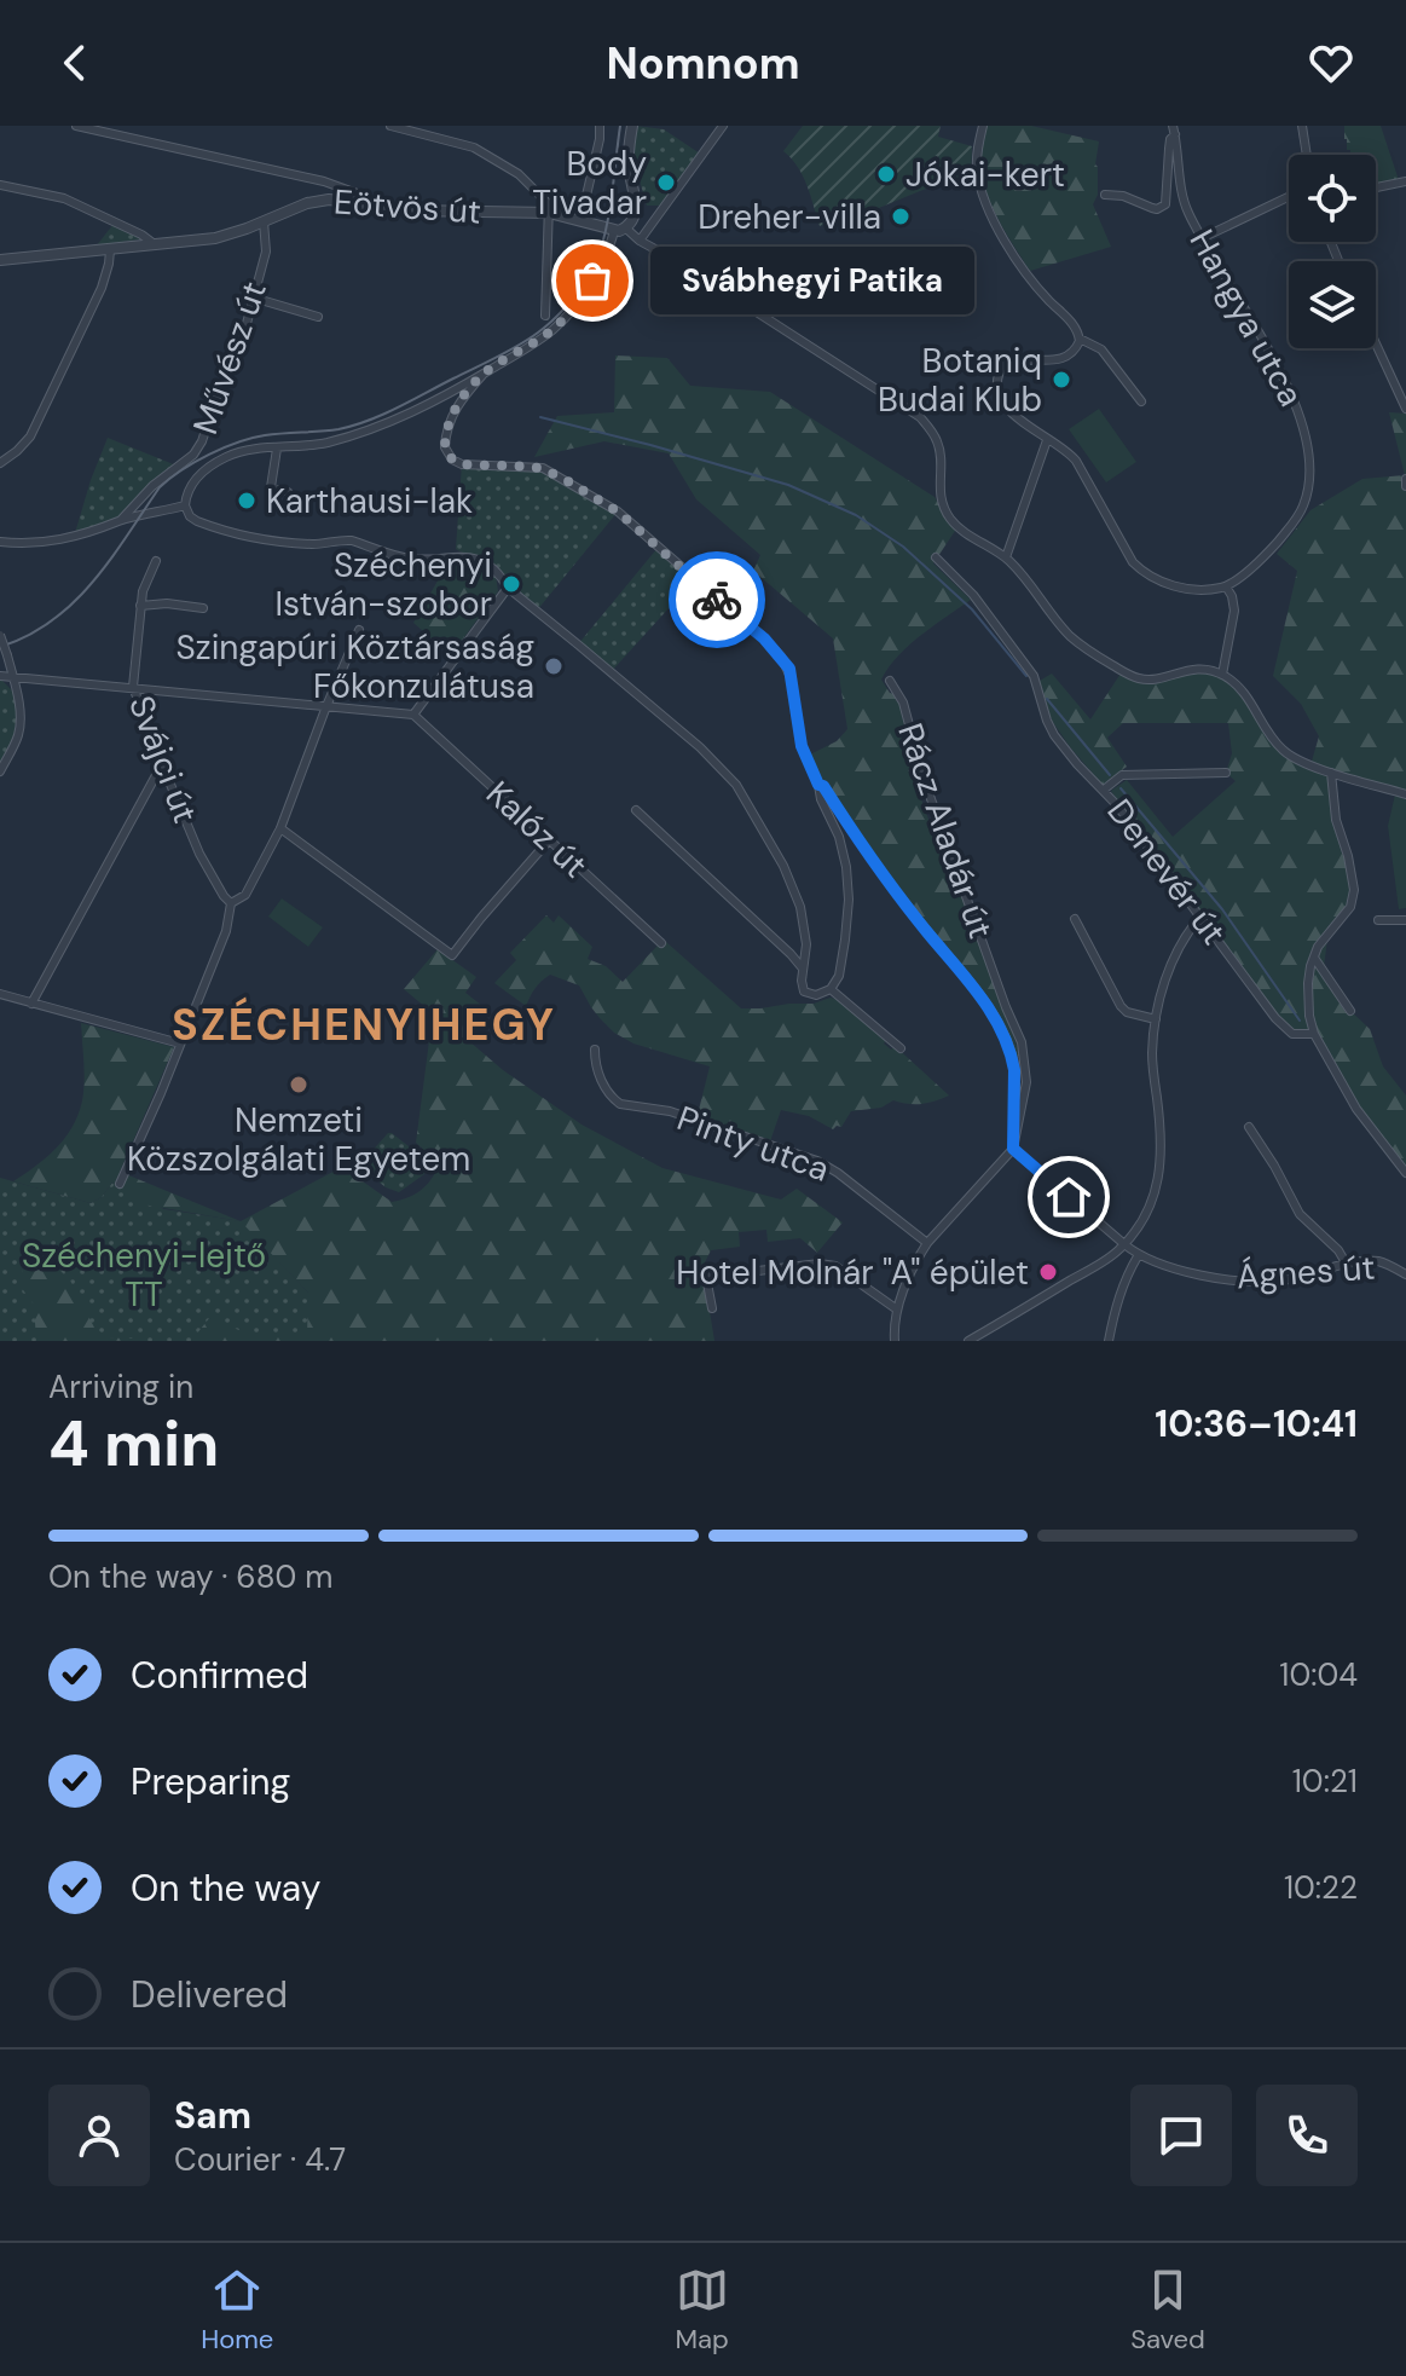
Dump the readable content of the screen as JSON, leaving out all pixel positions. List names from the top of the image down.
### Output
{
  "streets": {
    "street": [
      "Eötvös út",
      "Hangya utca",
      "Művész út",
      "Svájci út",
      "Kalóz út",
      "Rácz Aladár út",
      "Denevér út",
      "Pinty utca",
      "Ágnes út"
    ]
  },
  "crossings": [
    ["Eötvös út", "Művész út"],
    ["Rácz Aladár út", "Ágnes út"]
  ],
  "districts": ["SZÉCHENYIHEGY"],
  "parks": ["Széchenyi-lejtő TT"],
  "places": [
    "Jókai-kert",
    "Body Tivadar",
    "Dreher-villa",
    "Svábhegyi Patika",
    "Botaniq Budai Klub",
    "Karthausi-lak",
    "Széchenyi István-szobor",
    "Szingapúri Köztársaság Főkonzulátusa",
    "Nemzeti Közszolgálati Egyetem",
    "Hotel Molnár \"A\" épület"
  ],
  "page": {
    "header": "Nomnom",
    "bubble": "Svábhegyi Patika",
    "heading": ["4 min", "Arriving in", "10:36–10:41"],
    "panel": ["Sam", "Courier · 4.7"],
    "bar": "On the way · 680 m",
    "list": [
      ["Confirmed", "10:04"],
      ["Preparing", "10:21"],
      ["On the way", "10:22"],
      "Delivered"
    ],
    "tabs": ["Home", "Map", "Saved"]
  }
}
